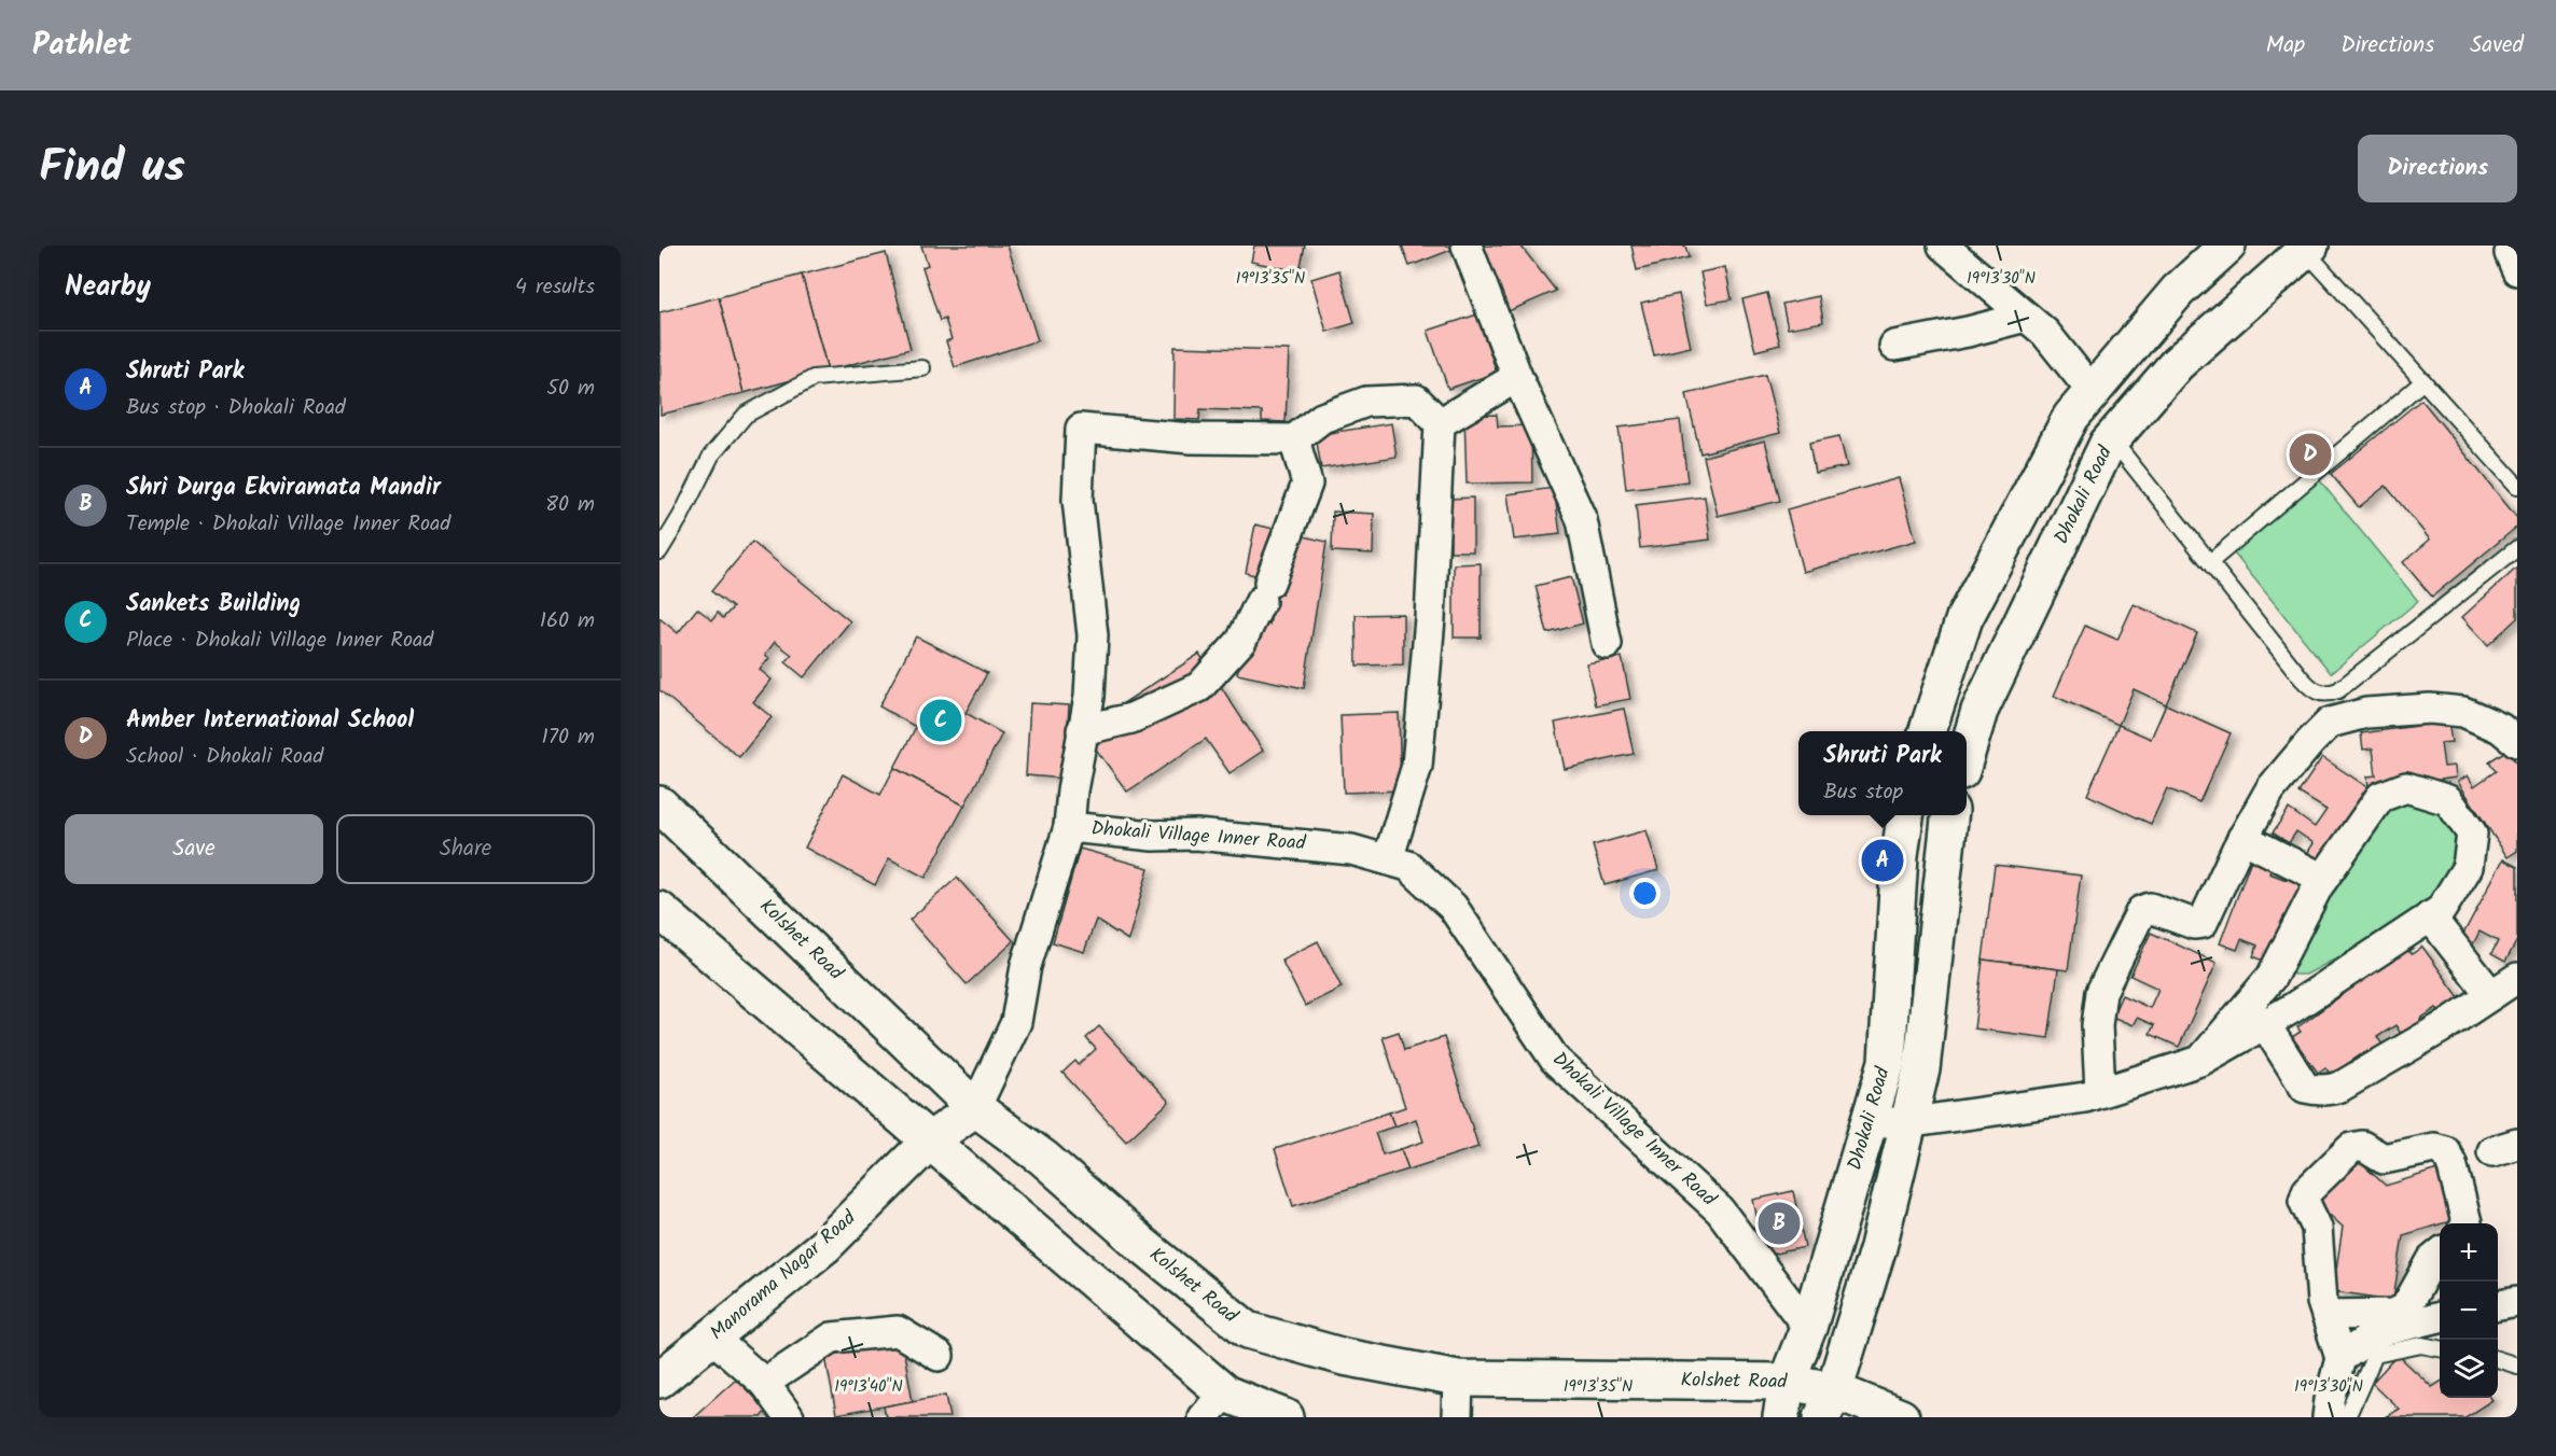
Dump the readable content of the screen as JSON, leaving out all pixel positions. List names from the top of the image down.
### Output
{
  "streets": {
    "street": [
      "Dhokali Road",
      "Dhokali Village Inner Road",
      "Kolshet Road",
      "Manorama Nagar Road"
    ]
  },
  "crossings": [
    ["Dhokali Road", "Dhokali Village Inner Road"],
    ["Dhokali Road", "Kolshet Road"],
    ["Dhokali Village Inner Road", "Kolshet Road"]
  ],
  "page": {
    "header": "Pathlet",
    "nav": ["Map", "Directions", "Saved"],
    "title": "Find us",
    "buttons": [
      "Directions",
      ["Save", "Share"]
    ],
    "heading": ["Nearby", "4 results"],
    "list": [
      {
        "mark": "A",
        "name": "Shruti Park",
        "note": "Bus stop · Dhokali Road",
        "value": "50 m"
      },
      {
        "mark": "B",
        "name": "Shri Durga Ekviramata Mandir",
        "note": "Temple · Dhokali Village Inner Road",
        "value": "80 m"
      },
      {
        "mark": "C",
        "name": "Sankets Building",
        "note": "Place · Dhokali Village Inner Road",
        "value": "160 m"
      },
      {
        "mark": "D",
        "name": "Amber International School",
        "note": "School · Dhokali Road",
        "value": "170 m"
      }
    ],
    "pins": [
      "D",
      "C",
      "A",
      "B"
    ],
    "popup": ["Shruti Park", "Bus stop"],
    "map_buttons": ["+", "−"]
  },
  "coordinates": ["19°13'35\"N", "19°13'30\"N", "19°13'40\"N"]
}
